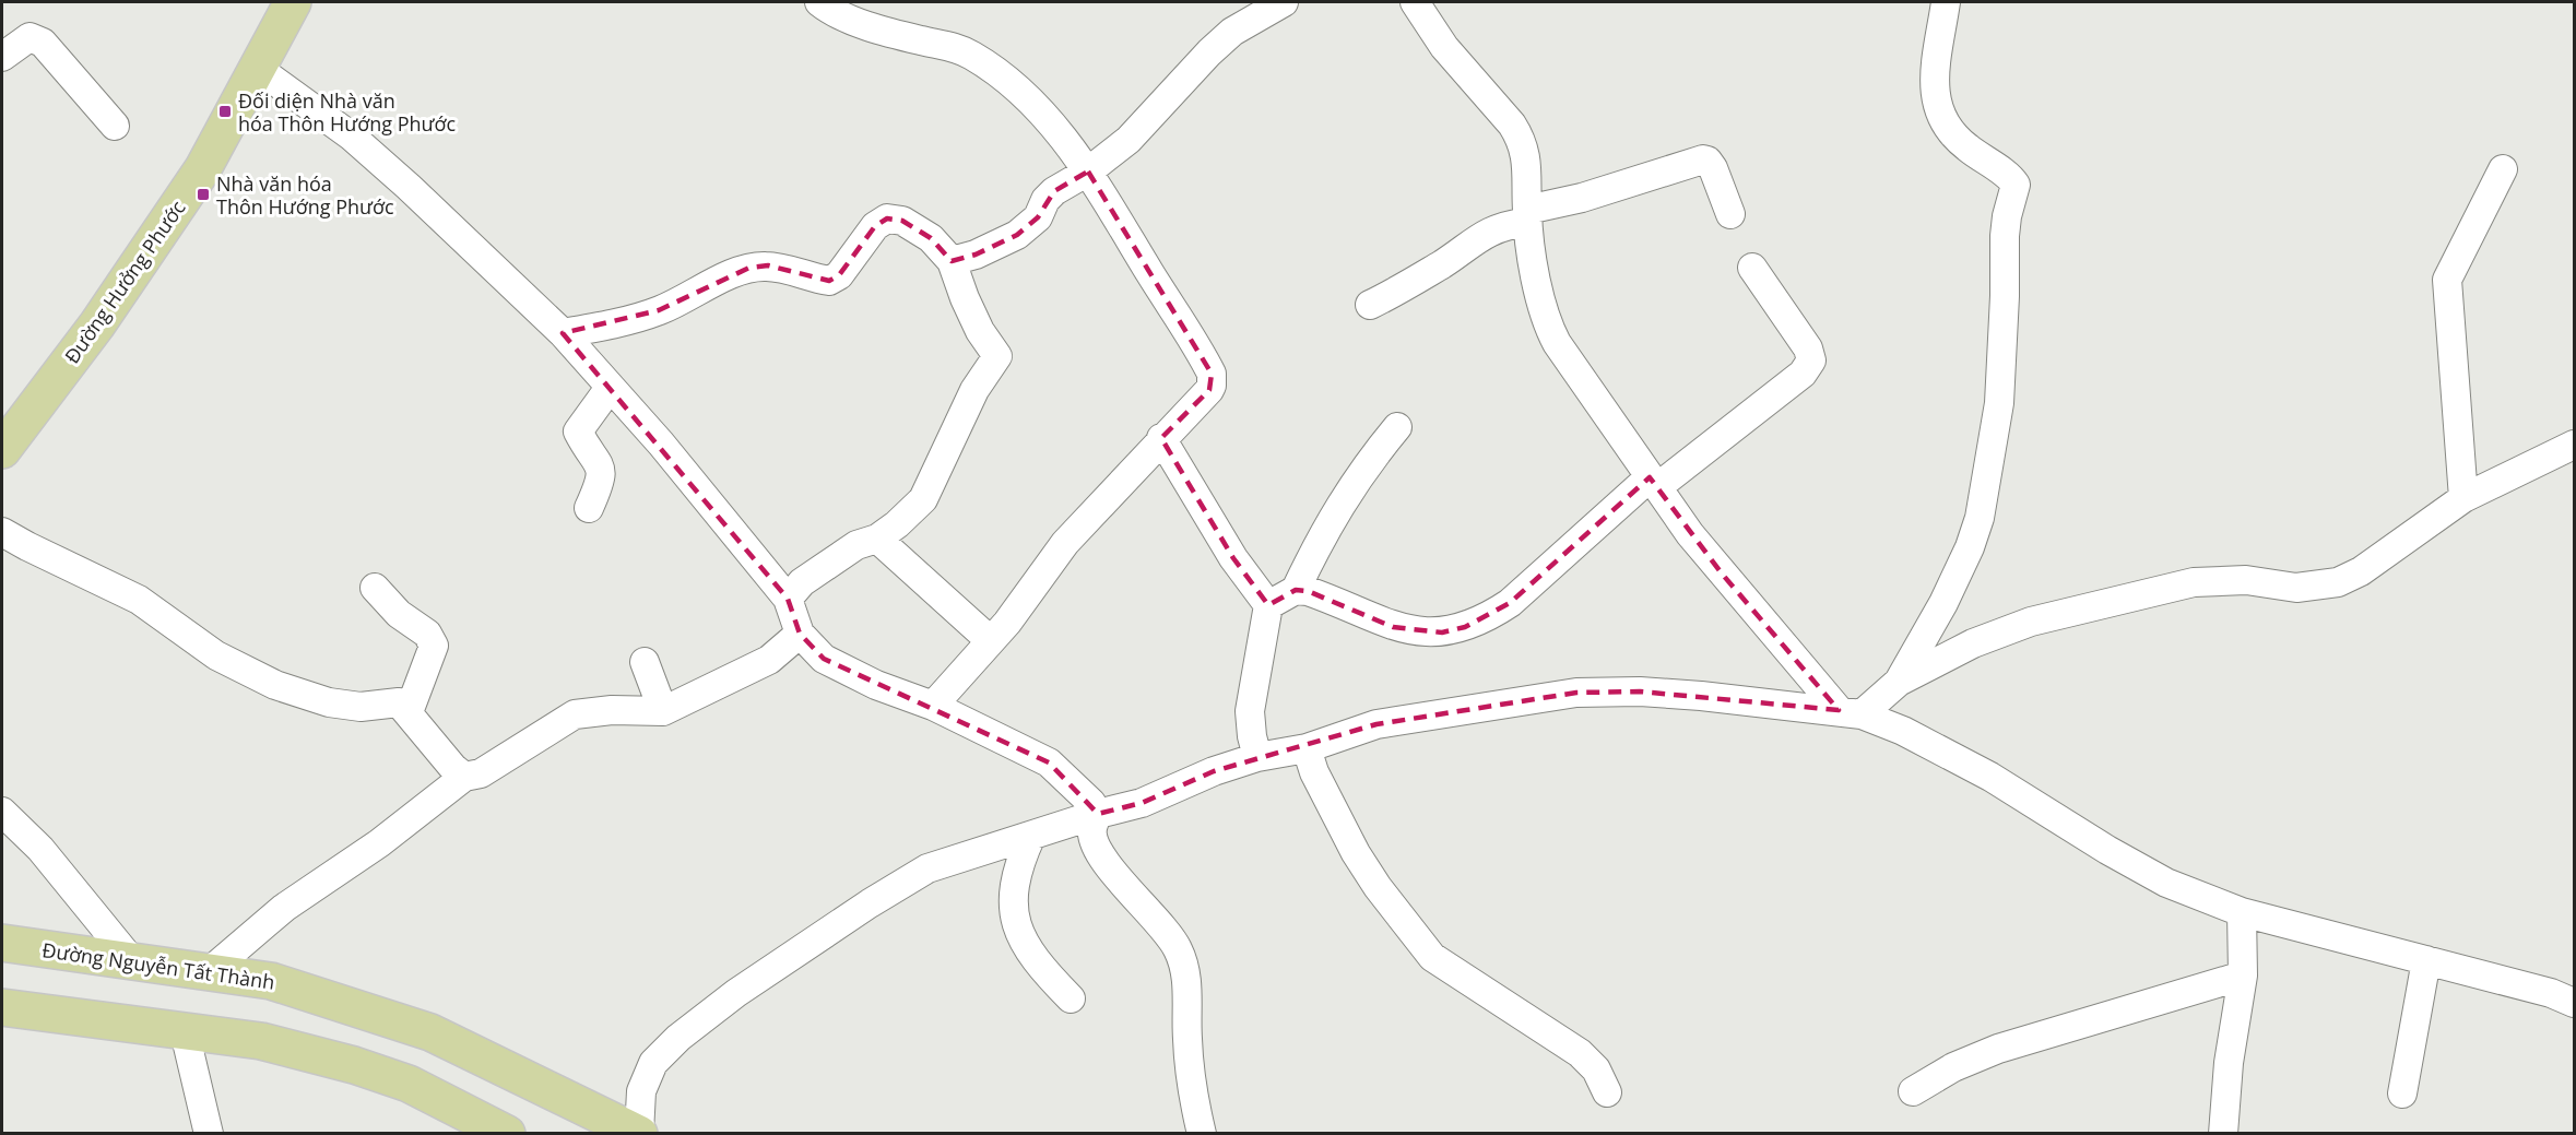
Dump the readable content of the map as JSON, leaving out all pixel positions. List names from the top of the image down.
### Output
{
  "streets": {
    "main road": ["Đường Hưởng Phước", "Đường Nguyễn Tất Thành"]
  },
  "places": {
    "transit": ["Đối diện Nhà văn hóa Thôn Hướng Phước", "Nhà văn hóa Thôn Hướng Phước"]
  }
}
